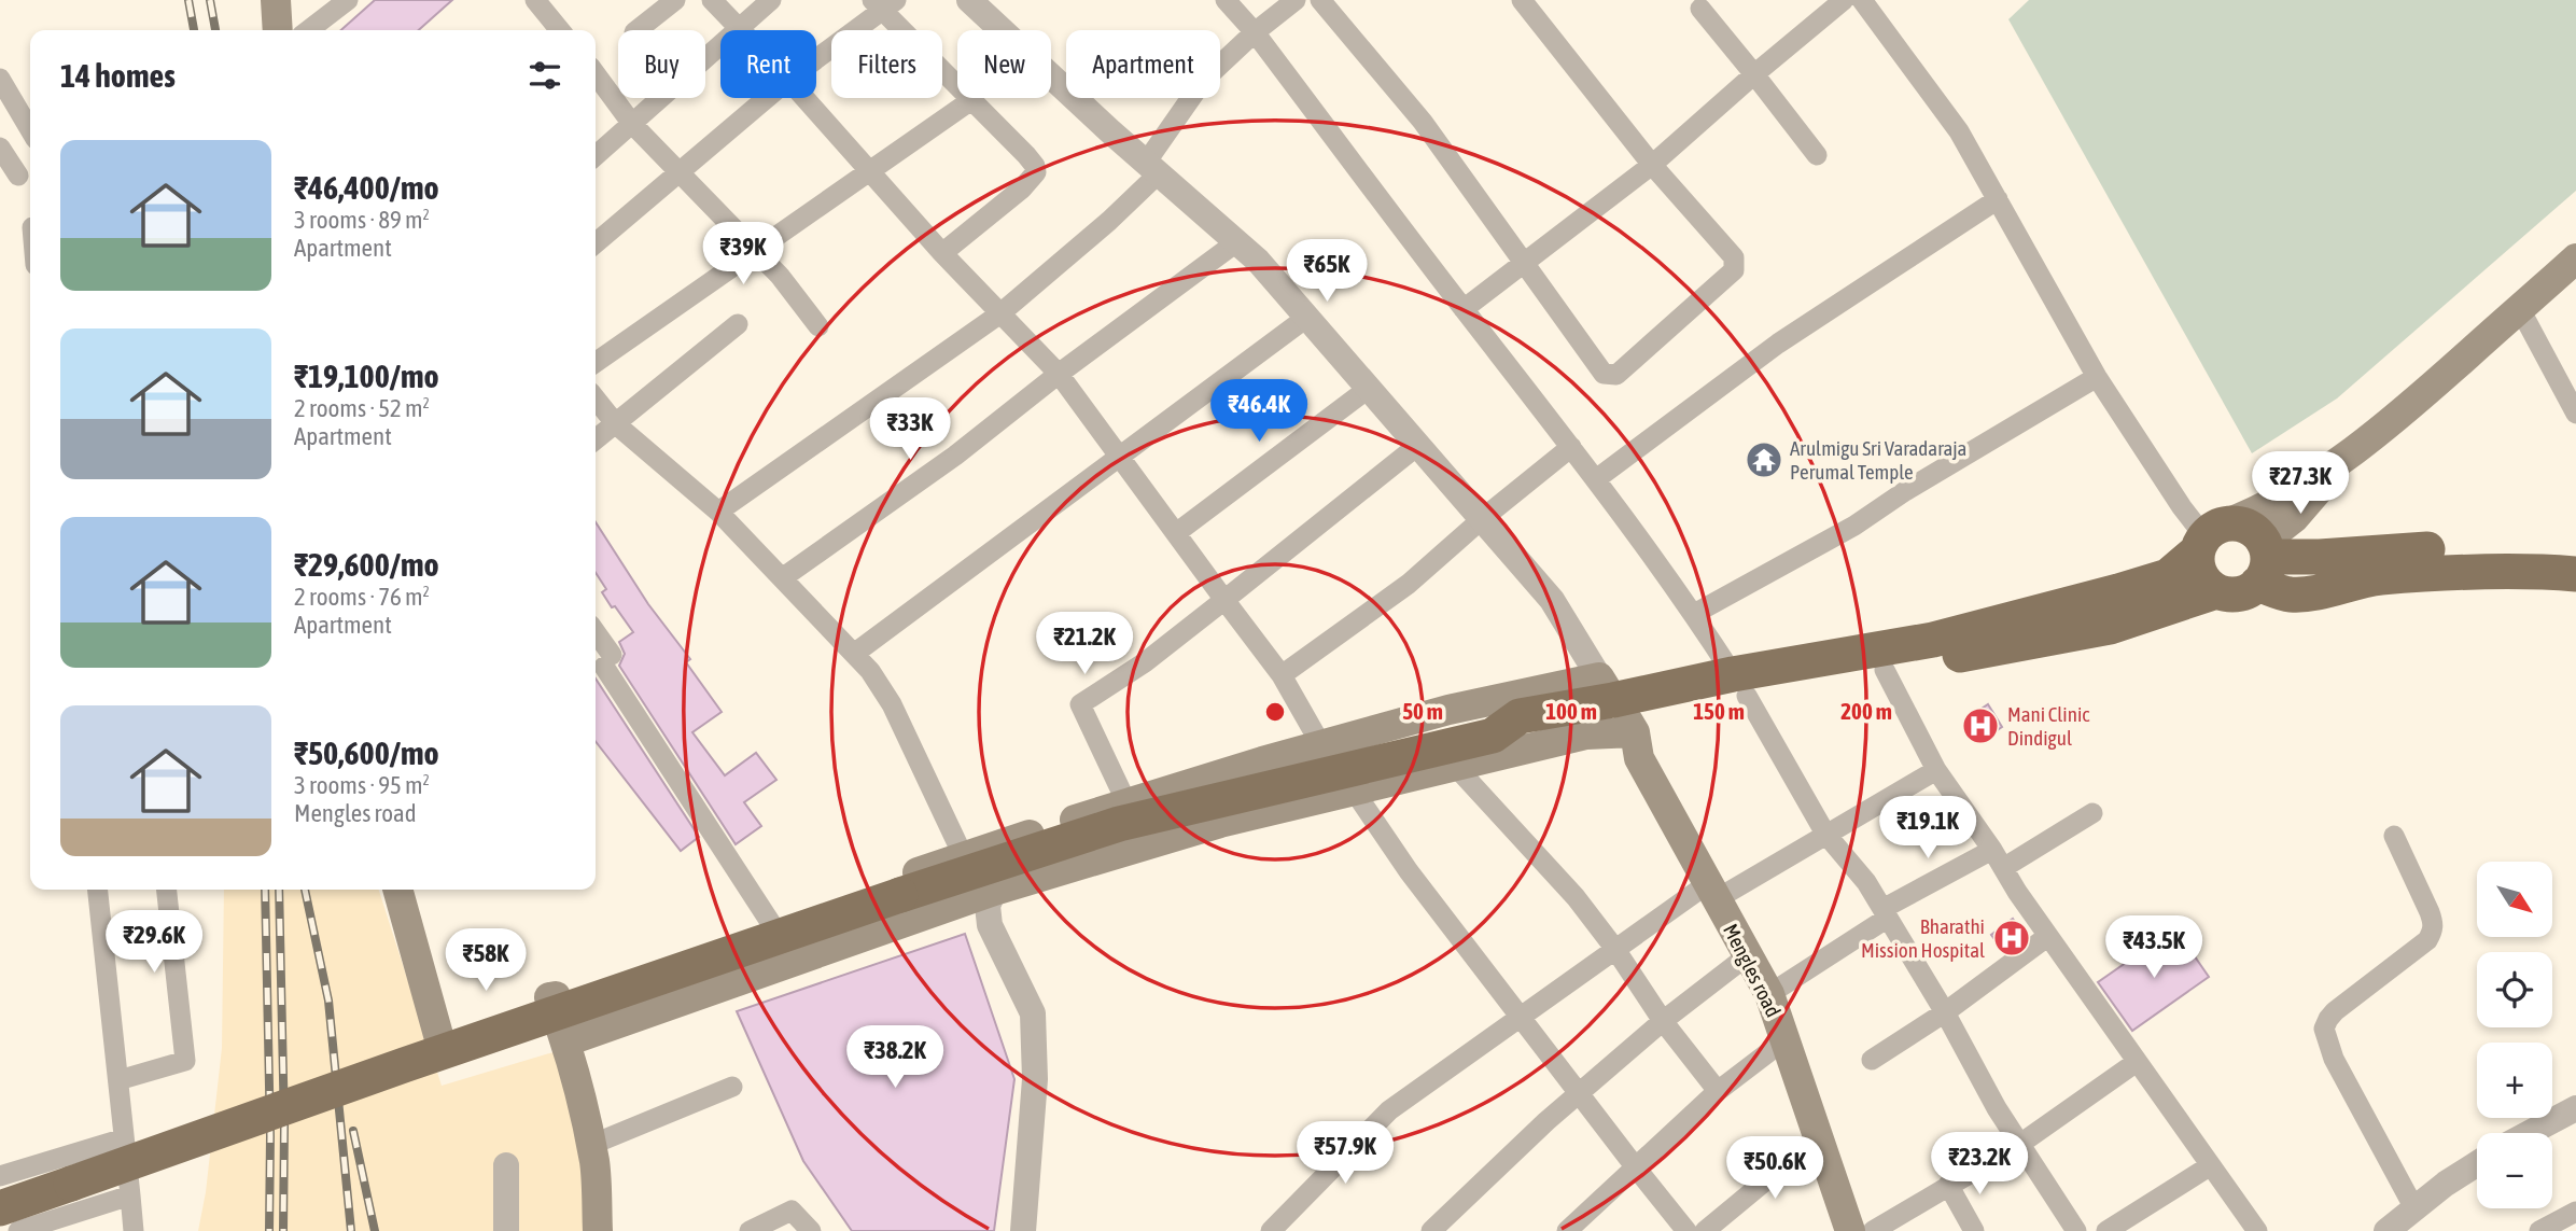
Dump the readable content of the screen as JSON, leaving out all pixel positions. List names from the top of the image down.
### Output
{
  "streets": {
    "main road": ["Mengles road"]
  },
  "places": {
    "temple": ["Arulmigu Sri Varadaraja Perumal Temple"],
    "hospital": ["Mani Clinic Dindigul", "Bharathi Mission Hospital"]
  },
  "north": "bottom right",
  "page": {
    "chip": [
      "Buy",
      "Rent",
      "Filters",
      "New",
      "Apartment"
    ],
    "heading": "14 homes",
    "list": [
      {
        "name": "₹46,400/mo",
        "note": "3 rooms · 89 m² · Apartment"
      },
      {
        "name": "₹19,100/mo",
        "note": "2 rooms · 52 m² · Apartment"
      },
      {
        "name": "₹29,600/mo",
        "note": "2 rooms · 76 m² · Apartment"
      },
      {
        "name": "₹50,600/mo",
        "note": "3 rooms · 95 m² · Mengles road"
      }
    ],
    "price": [
      "₹39K",
      "₹65K",
      "₹46.4K",
      "₹33K",
      "₹27.3K",
      "₹21.2K",
      "₹19.1K",
      "₹29.6K",
      "₹43.5K",
      "₹58K",
      "₹38.2K",
      "₹57.9K",
      "₹23.2K",
      "₹50.6K"
    ],
    "map_buttons": ["+", "−"]
  },
  "rings": [
    "50 m",
    "100 m",
    "150 m",
    "200 m"
  ]
}
